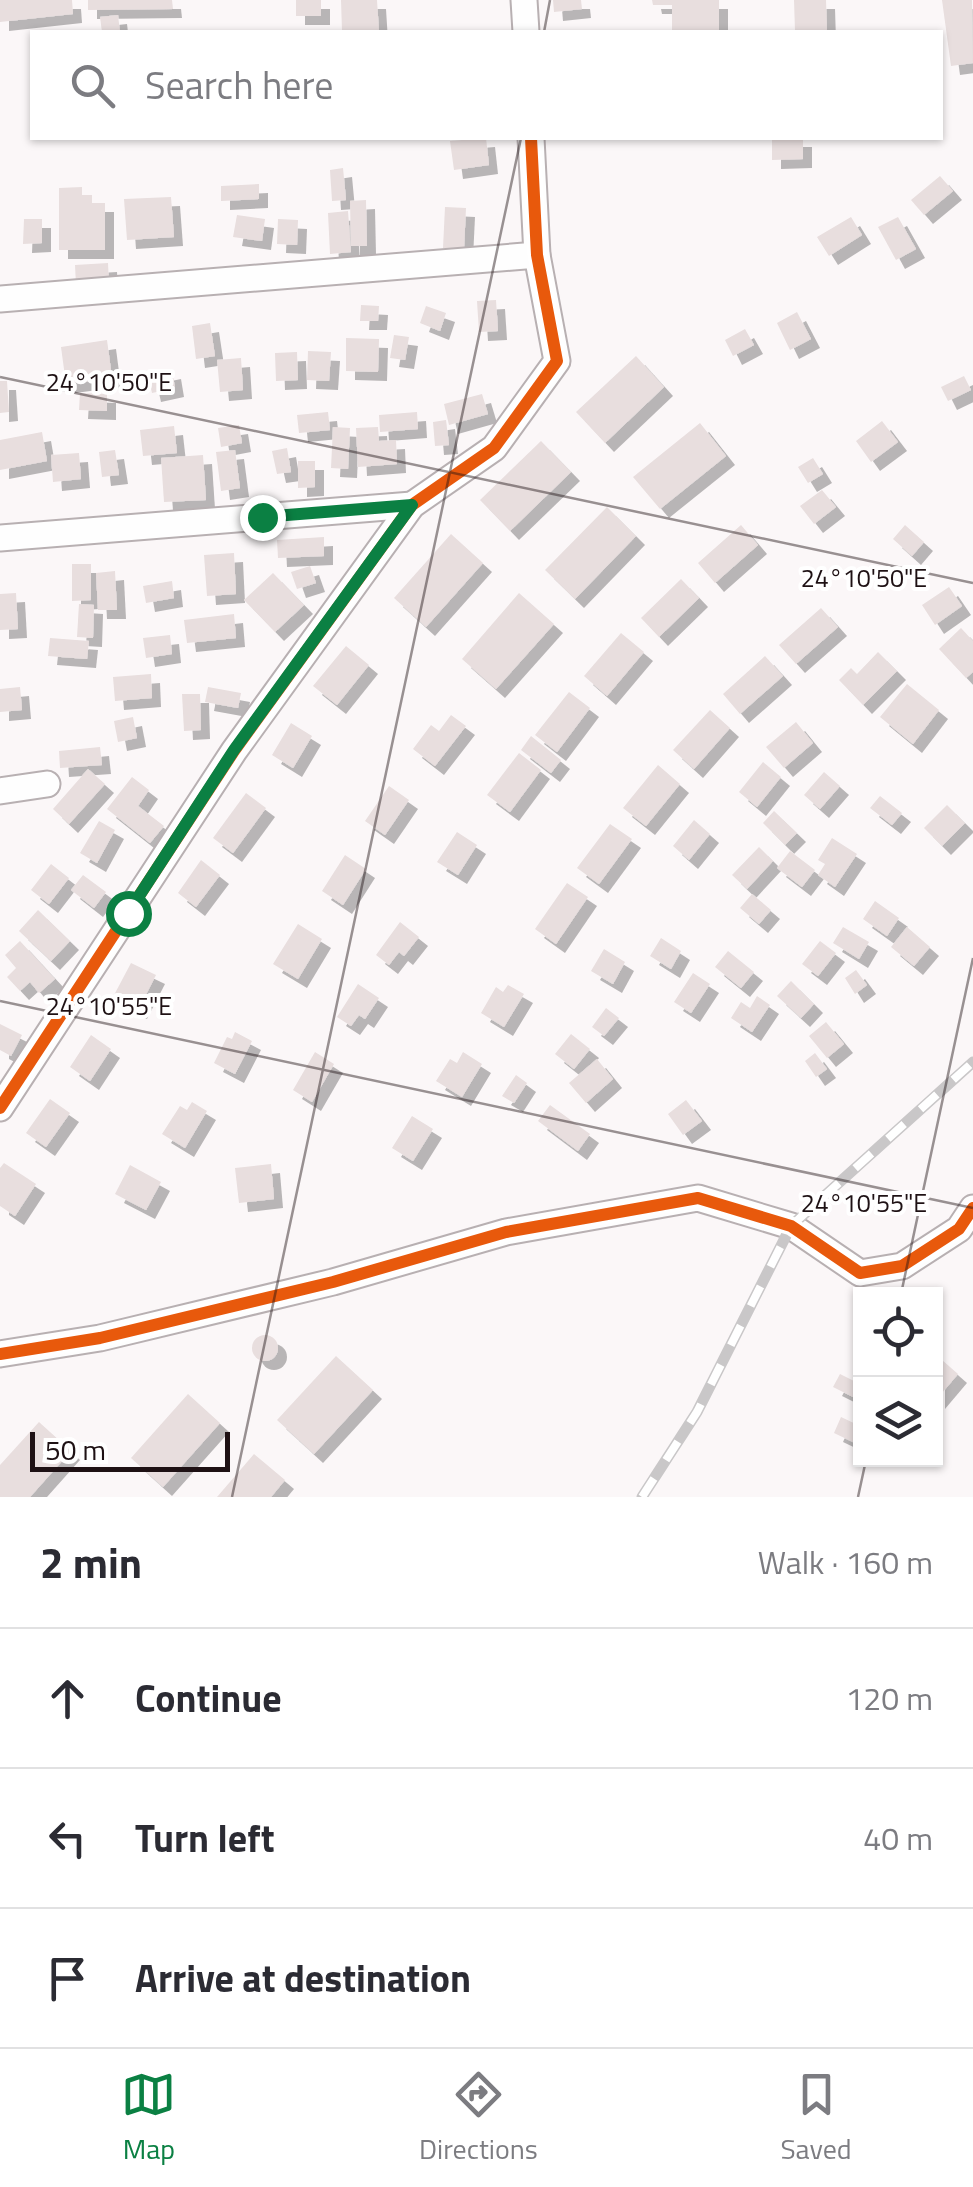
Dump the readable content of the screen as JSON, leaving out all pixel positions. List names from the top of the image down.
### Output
{
  "scale_bar": "50 m",
  "page": {
    "search": "Search here",
    "scale": "50 m",
    "heading": ["2 min", "Walk · 160 m"],
    "list": [
      ["Continue", "120 m"],
      ["Turn left", "40 m"],
      "Arrive at destination"
    ],
    "nav": ["Map", "Directions", "Saved"]
  },
  "coordinates": ["24°10'50\"E", "24°10'55\"E"]
}
